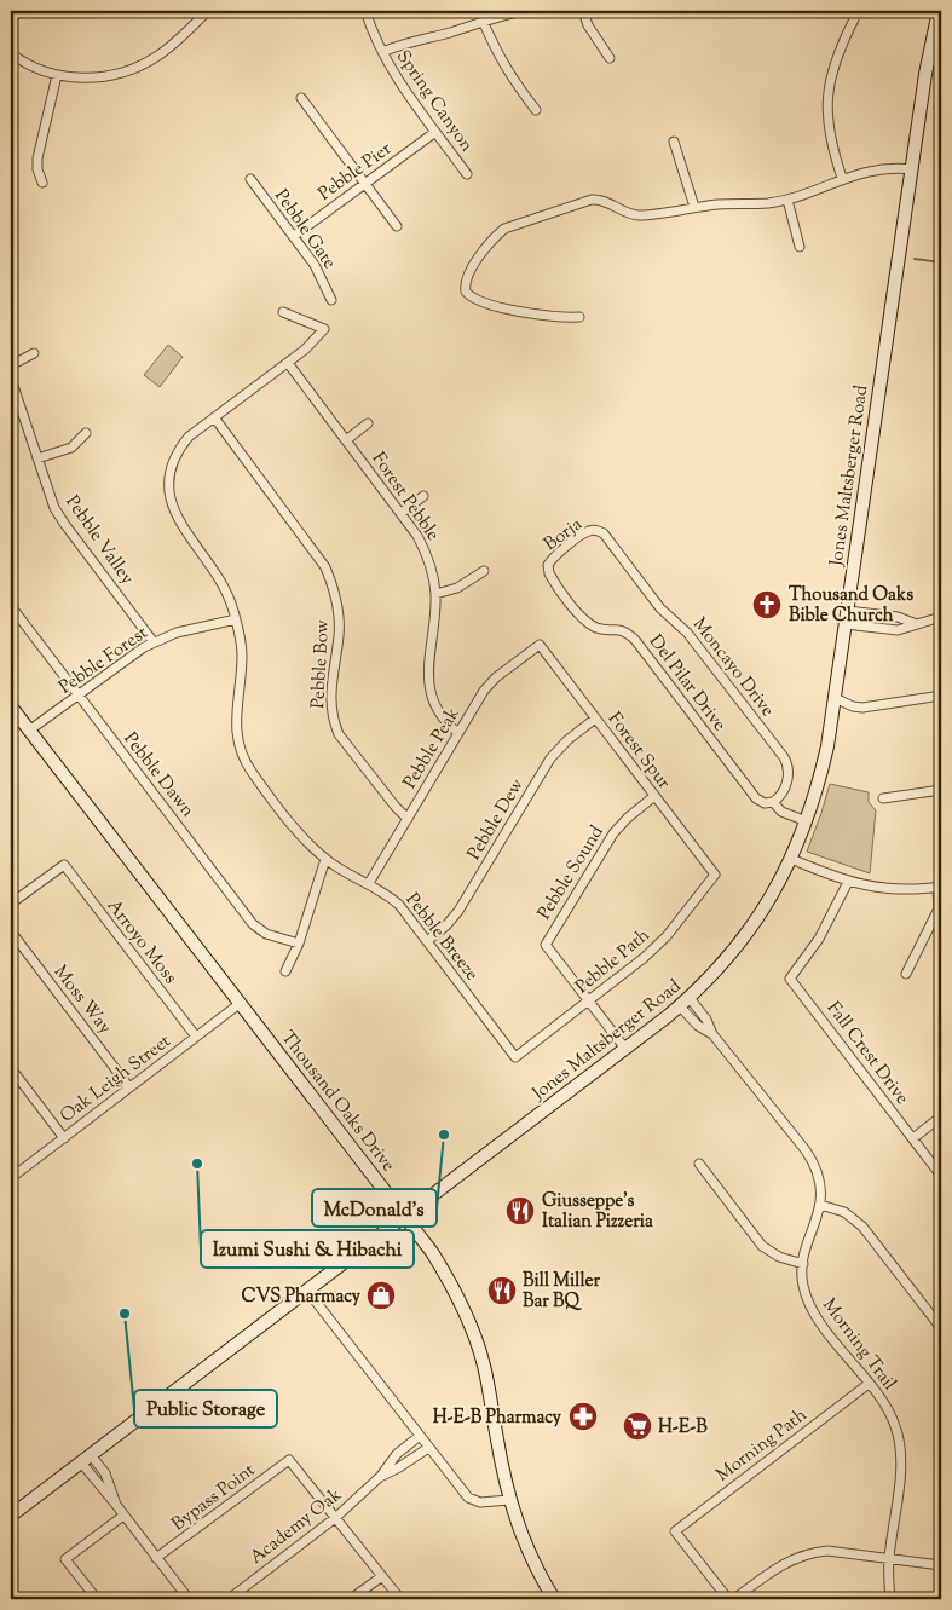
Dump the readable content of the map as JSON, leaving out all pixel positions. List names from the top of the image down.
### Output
{
  "streets": {
    "main road": ["Jones Maltsberger Road", "Thousand Oaks Drive"],
    "street": [
      "Spring Canyon",
      "Pebble Pier",
      "Pebble Gate",
      "Forest Pebble",
      "Borja",
      "Pebble Valley",
      "Pebble Forest",
      "Pebble Bow",
      "Moncayo Drive",
      "Del Pilar Drive",
      "Pebble Peak",
      "Forest Spur",
      "Pebble Dawn",
      "Pebble Dew",
      "Pebble Sound",
      "Pebble Breeze",
      "Arroyo Moss",
      "Pebble Path",
      "Moss Way",
      "Fall Crest Drive",
      "Oak Leigh Street",
      "Morning Trail",
      "Morning Path",
      "Bypass Point",
      "Academy Oak"
    ]
  },
  "crossings": [
    ["Spring Canyon", "Pebble Pier"],
    ["Pebble Pier", "Pebble Gate"],
    ["Jones Maltsberger Road", "Thousand Oaks Drive"],
    ["Jones Maltsberger Road", "Morning Trail"],
    ["Forest Pebble", "Pebble Peak"],
    ["Borja", "Moncayo Drive"],
    ["Borja", "Del Pilar Drive"],
    ["Pebble Valley", "Pebble Forest"],
    ["Pebble Forest", "Pebble Dawn"],
    ["Pebble Forest", "Pebble Breeze"],
    ["Pebble Forest", "Thousand Oaks Drive"],
    ["Pebble Bow", "Pebble Peak"],
    ["Pebble Bow", "Pebble Breeze"],
    ["Moncayo Drive", "Del Pilar Drive"],
    ["Pebble Peak", "Forest Spur"],
    ["Pebble Peak", "Pebble Breeze"],
    ["Forest Spur", "Pebble Dew"],
    ["Forest Spur", "Pebble Sound"],
    ["Forest Spur", "Pebble Path"],
    ["Pebble Dew", "Pebble Breeze"],
    ["Pebble Sound", "Pebble Path"],
    ["Pebble Breeze", "Pebble Path"],
    ["Arroyo Moss", "Oak Leigh Street"],
    ["Moss Way", "Oak Leigh Street"],
    ["Oak Leigh Street", "Thousand Oaks Drive"],
    ["Morning Trail", "Morning Path"],
    ["Bypass Point", "Academy Oak"]
  ],
  "places": {
    "church": ["Thousand Oaks Bible Church"],
    "other": ["McDonald's", "Izumi Sushi & Hibachi", "Public Storage"],
    "restaurant": ["Giusseppe's Italian Pizzeria", "Bill Miller Bar BQ"],
    "shop": ["CVS Pharmacy"],
    "pharmacy": ["H-E-B Pharmacy"],
    "supermarket": ["H-E-B"]
  }
}
